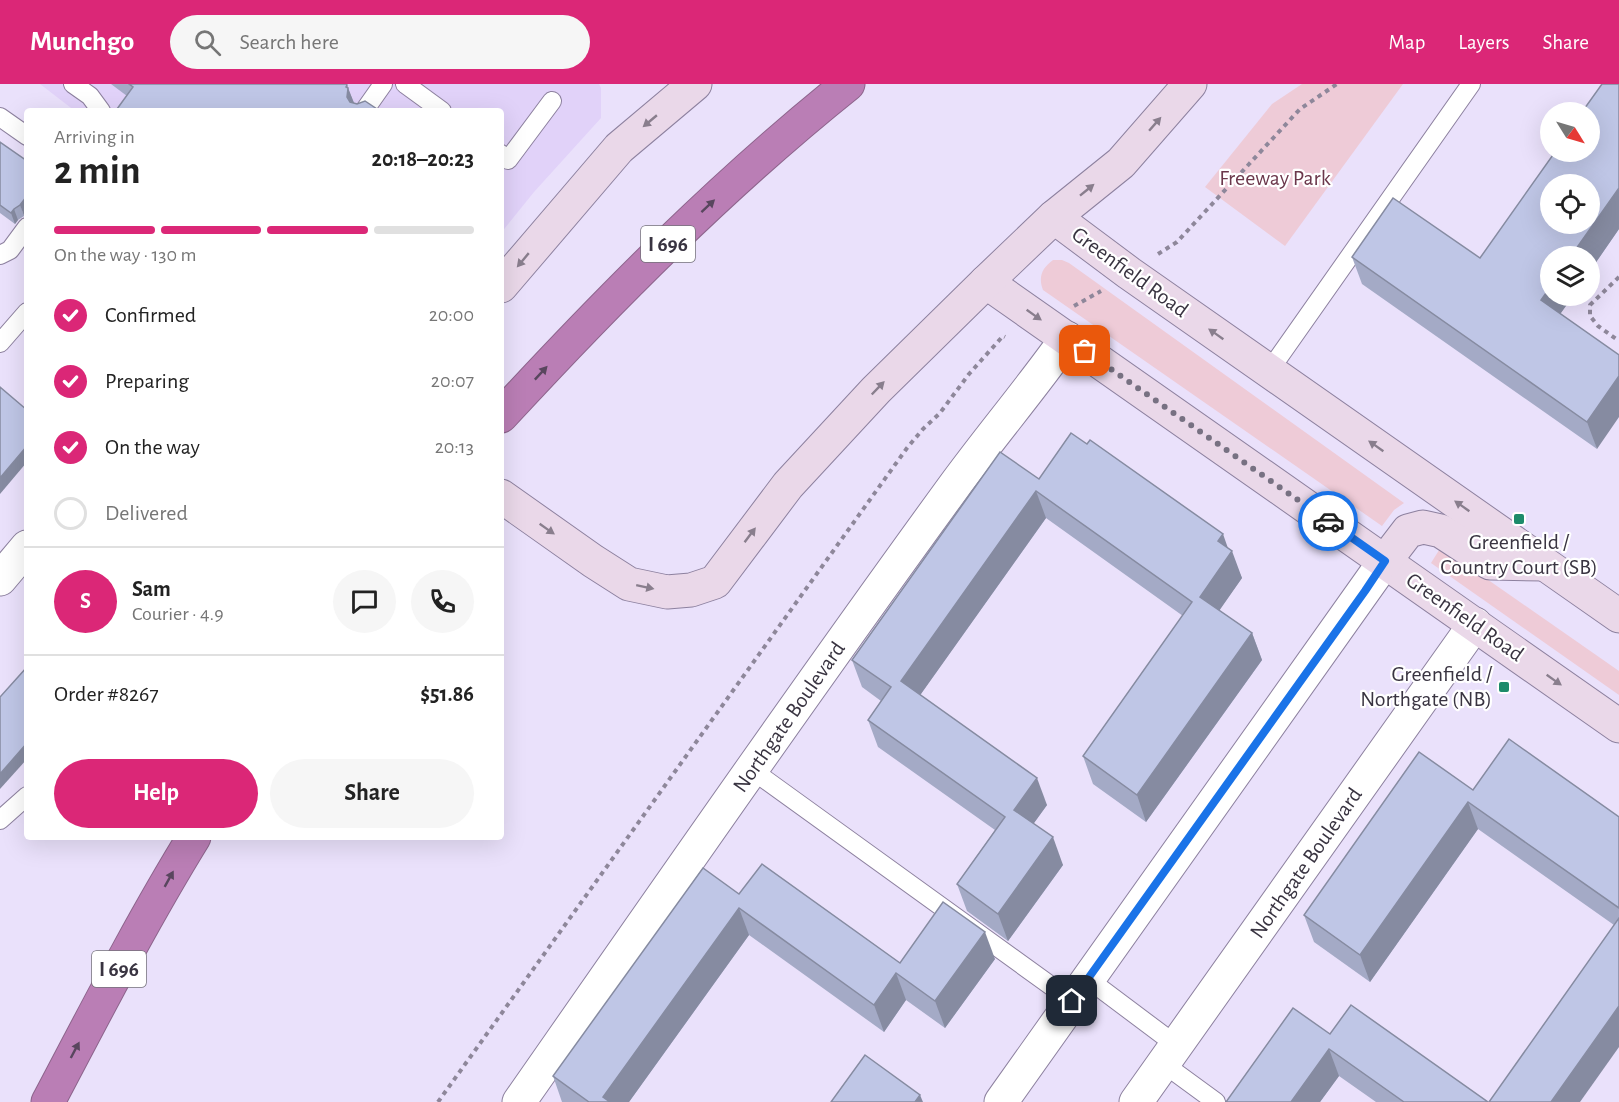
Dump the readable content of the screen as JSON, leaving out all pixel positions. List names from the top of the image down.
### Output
{
  "streets": {
    "highway": ["I 696"],
    "main road": ["Greenfield Road"],
    "street": ["Northgate Boulevard"]
  },
  "crossings": [
    ["Greenfield Road", "Northgate Boulevard"]
  ],
  "parks": ["Freeway Park"],
  "places": {
    "transit": ["Greenfield / Country Court (SB)", "Greenfield / Northgate (NB)"]
  },
  "north": "bottom right",
  "page": {
    "header": "Munchgo",
    "search": "Search here",
    "nav": ["Map", "Layers", "Share"],
    "heading": ["2 min", "Arriving in", "20:18–20:23"],
    "panel": [
      "Sam",
      "Courier · 4.9",
      "Order #8267",
      "$51.86"
    ],
    "bar": "On the way · 130 m",
    "list": [
      ["Confirmed", "20:00"],
      ["Preparing", "20:07"],
      ["On the way", "20:13"],
      "Delivered"
    ],
    "round": "S",
    "buttons": ["Help", "Share"]
  }
}
